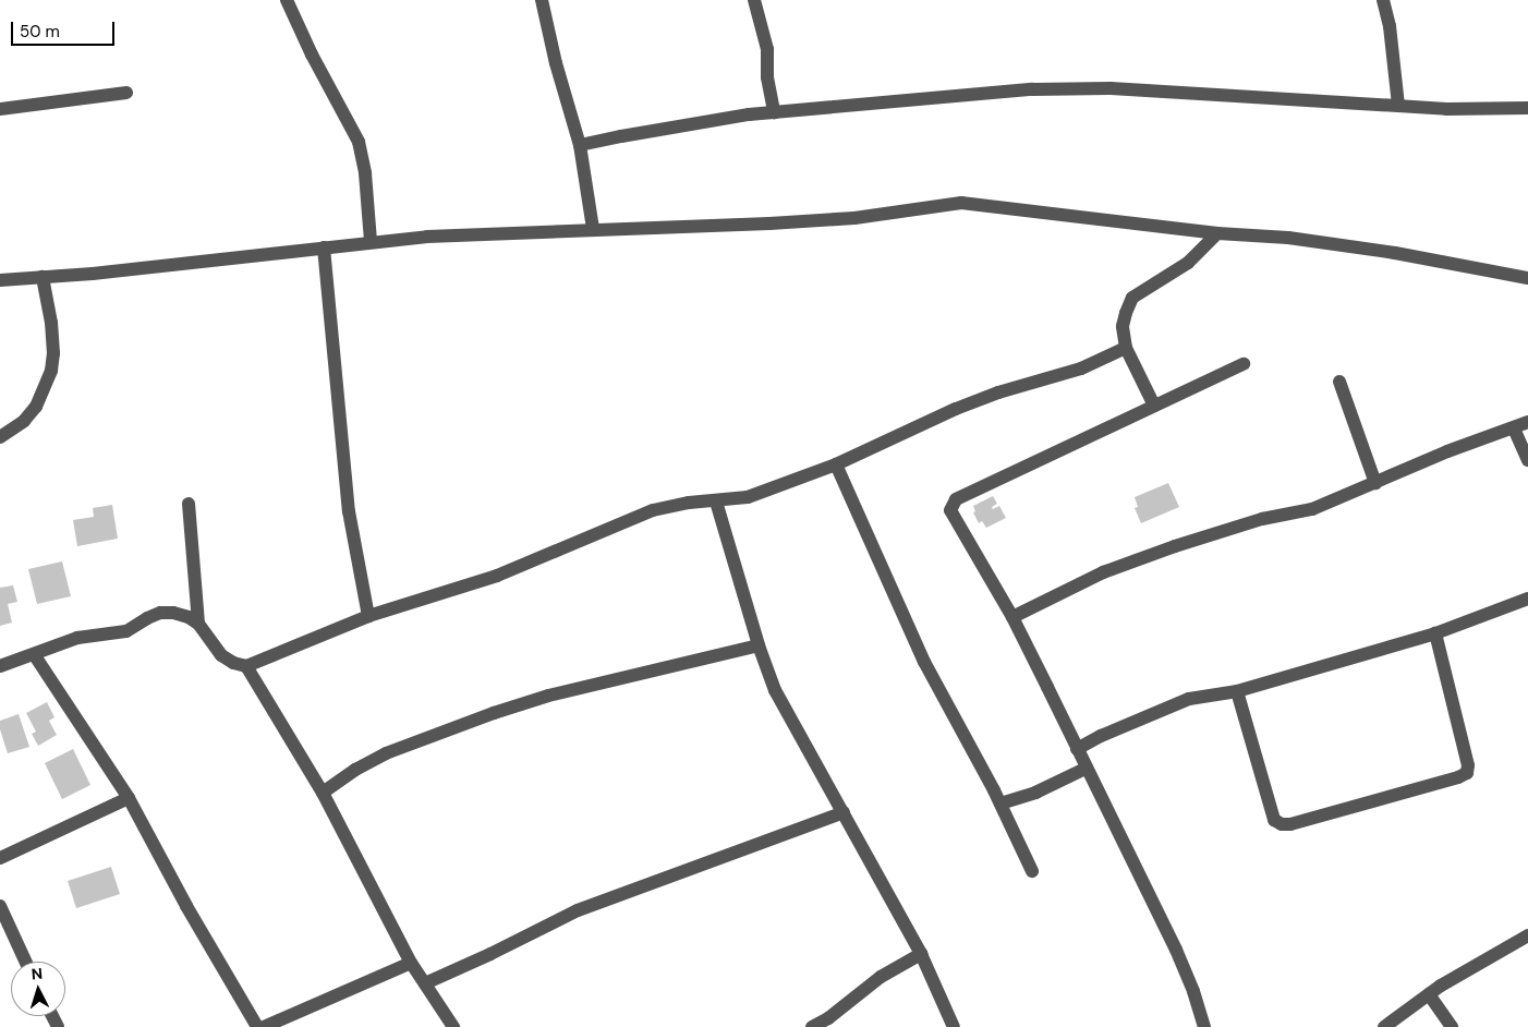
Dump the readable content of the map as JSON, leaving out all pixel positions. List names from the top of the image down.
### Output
{
  "scale_bar": "50 m",
  "north": "top"
}
